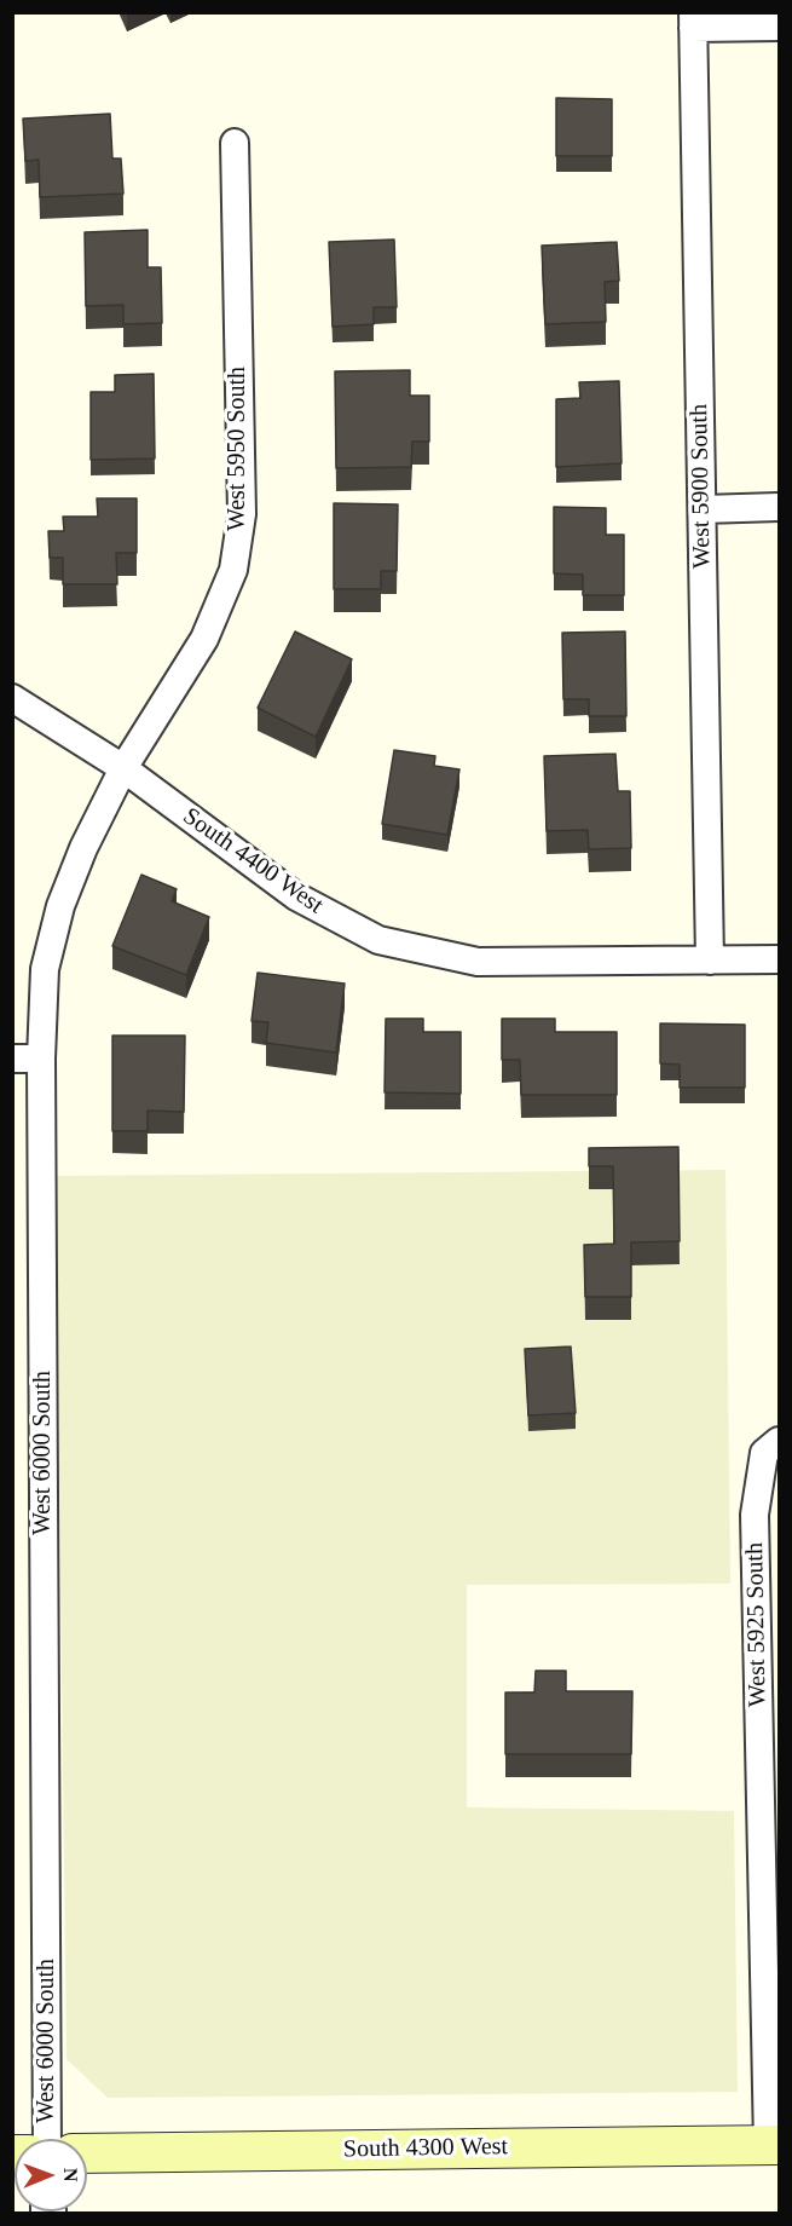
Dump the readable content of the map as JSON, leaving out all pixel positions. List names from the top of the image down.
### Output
{
  "streets": {
    "main road": ["South 4300 West"],
    "street": [
      "West 5950 South",
      "West 5900 South",
      "South 4400 West",
      "West 6000 South",
      "West 5925 South"
    ]
  },
  "crossings": [
    ["West 5950 South", "South 4400 West"],
    ["West 5950 South", "West 6000 South"],
    ["West 5900 South", "South 4400 West"],
    ["South 4400 West", "West 6000 South"],
    ["West 5925 South", "South 4300 West"]
  ],
  "north": "right"
}
